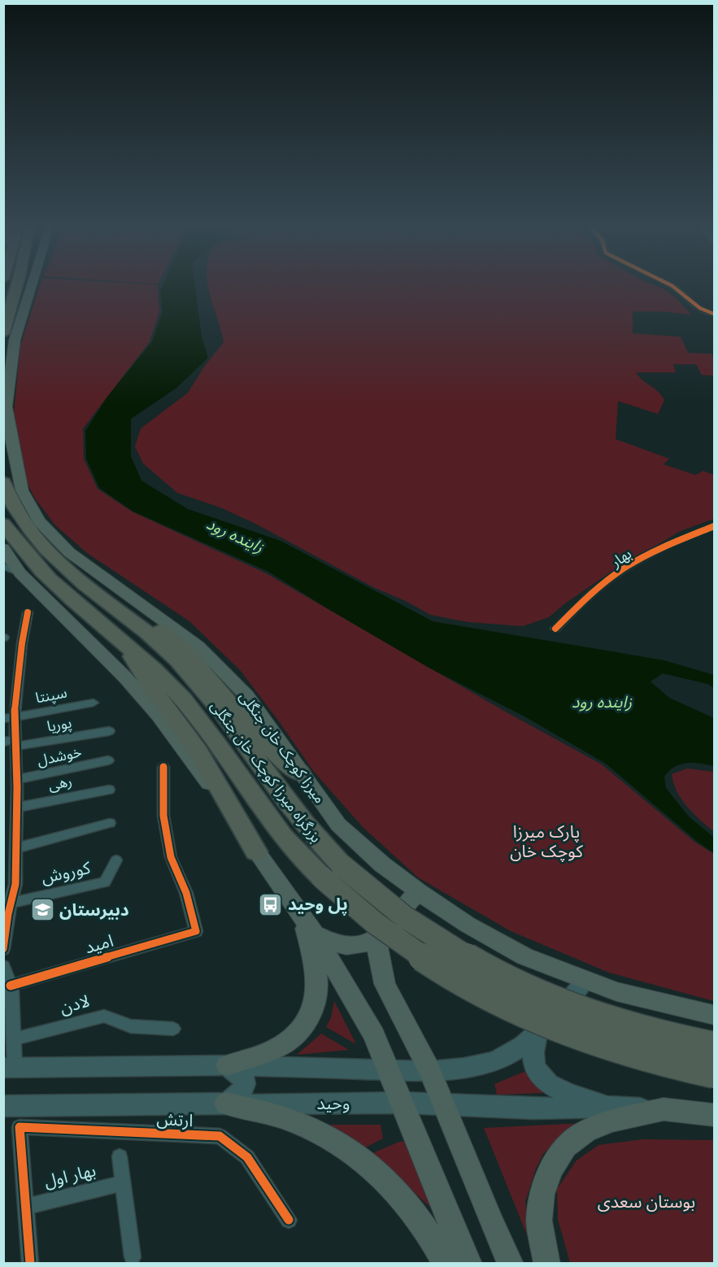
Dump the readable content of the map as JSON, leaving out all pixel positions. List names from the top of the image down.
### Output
{
  "streets": {
    "highway": ["بزرگراه میرزا کوچک خان جنگلی"],
    "main road": ["میرزا کوچک خان جنگلی", "وحید"],
    "street": [
      "بهار",
      "سپنتا",
      "پوریا",
      "خوشدل",
      "رهی",
      "کوروش",
      "امید",
      "لادن",
      "ارتش",
      "بهار اول"
    ]
  },
  "crossings": [
    ["ارتش", "بهار اول"]
  ],
  "water": ["زاینده رود"],
  "parks": ["پارک میرزا کوچک خان", "بوستان سعدی"],
  "places": {
    "bus stop": ["پل وحید"],
    "school or university": ["دبیرستان"]
  }
}
